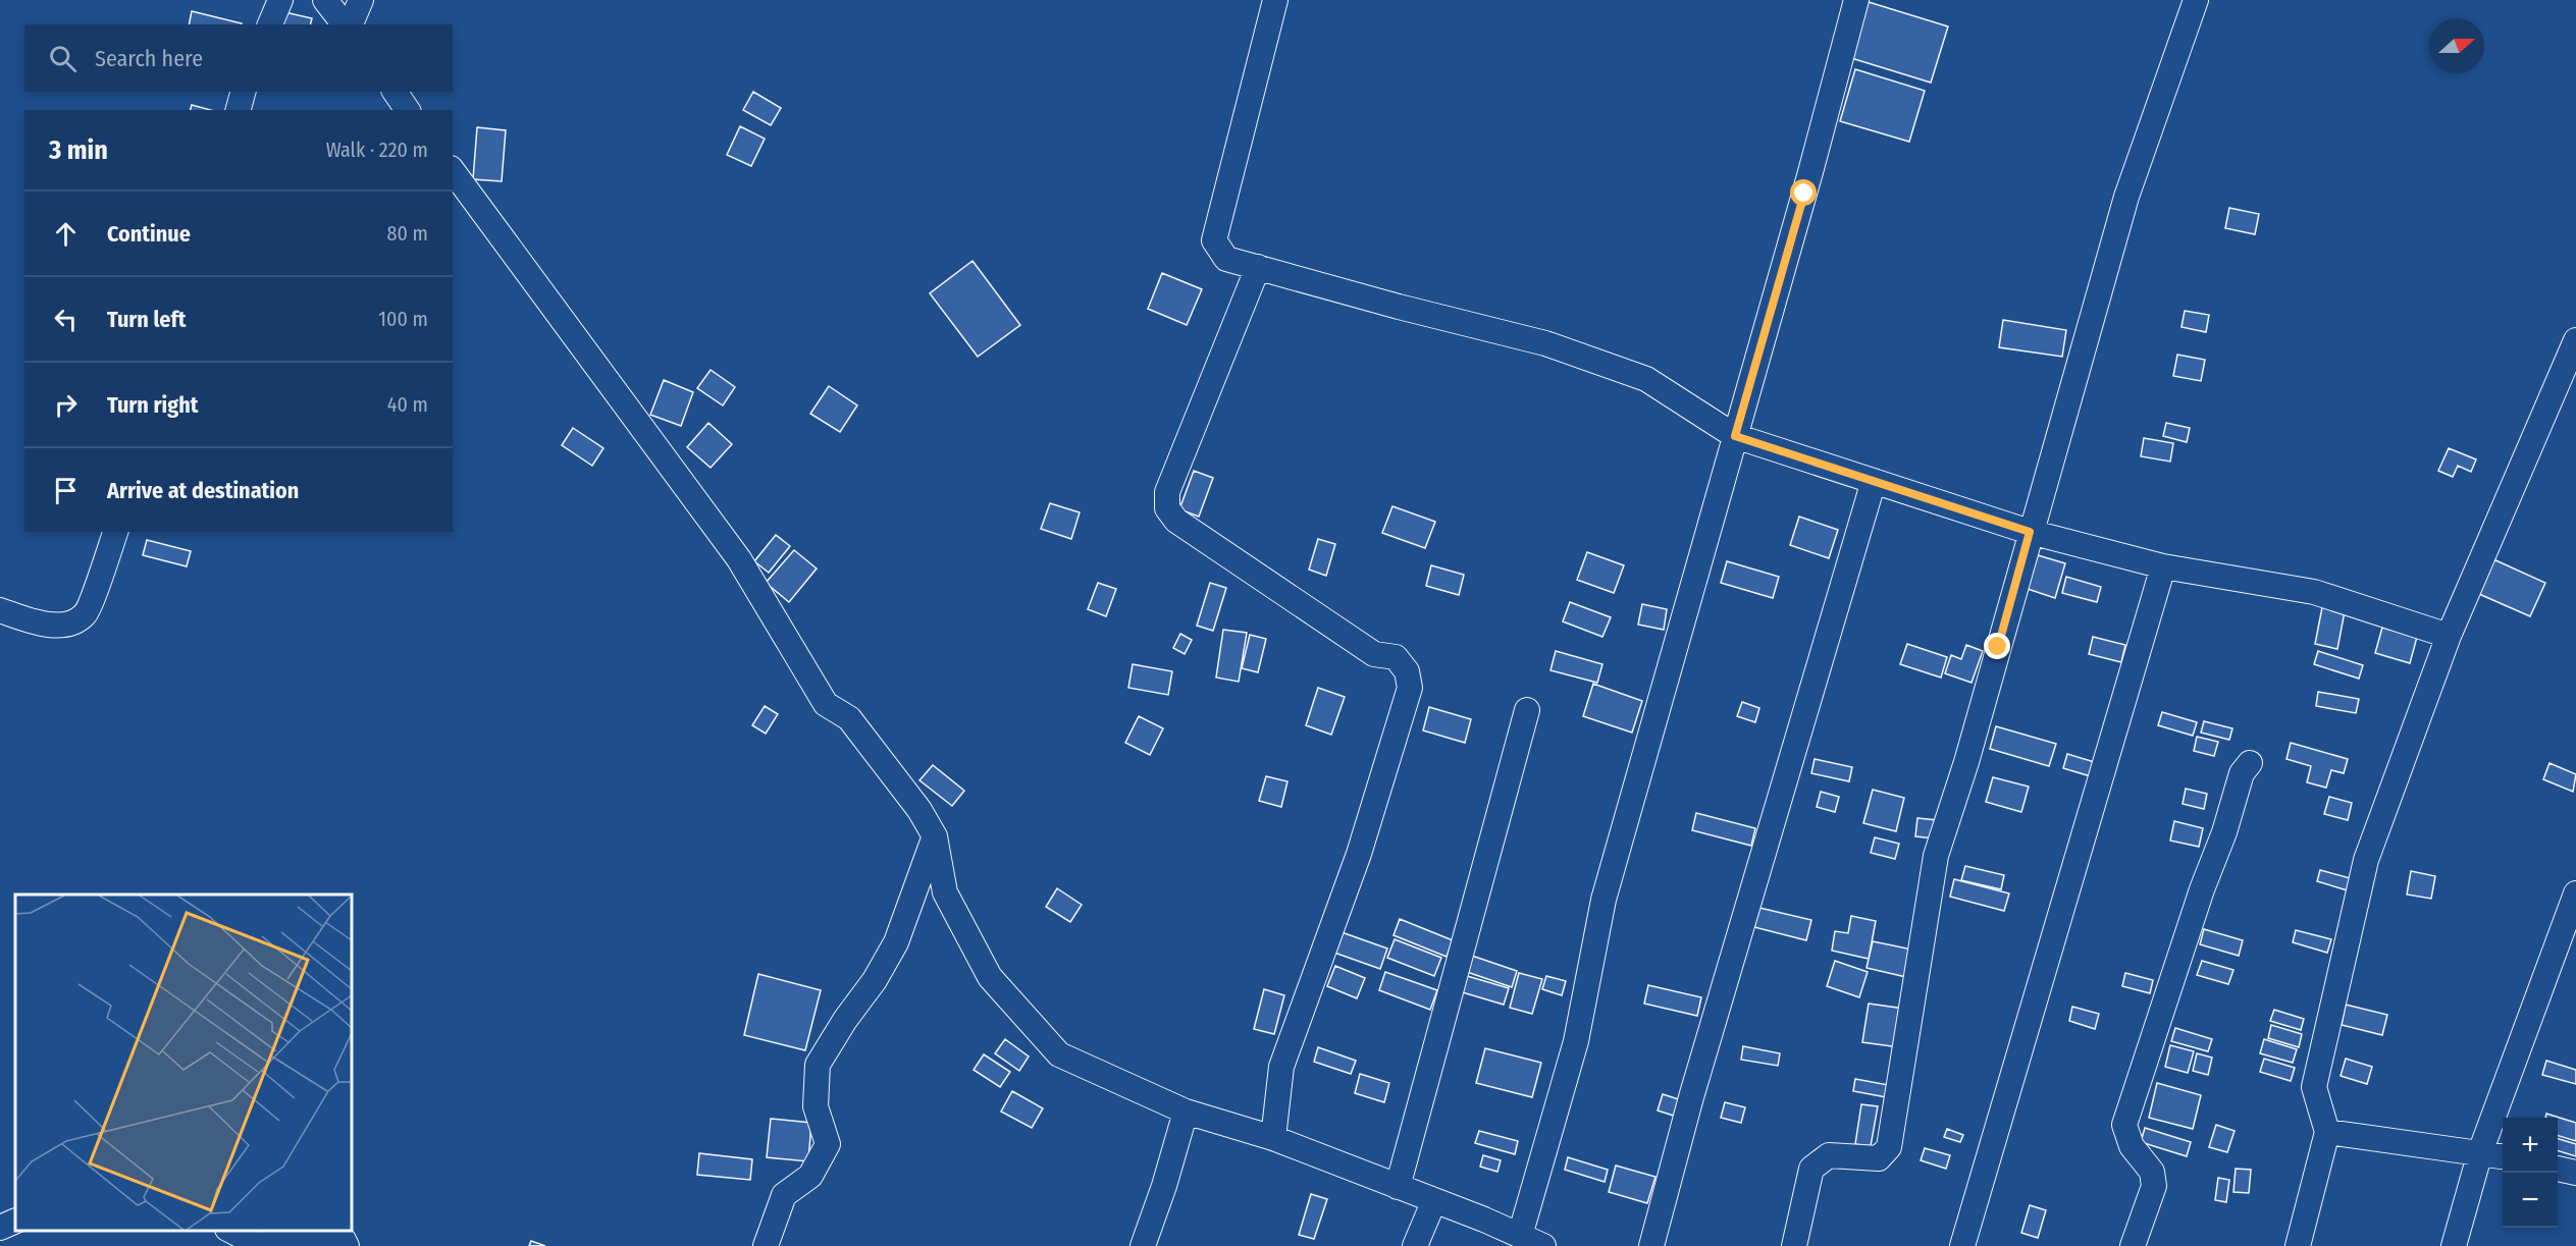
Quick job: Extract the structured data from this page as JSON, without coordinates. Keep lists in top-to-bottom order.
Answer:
{
  "north": "right",
  "page": {
    "search": "Search here",
    "heading": ["3 min", "Walk · 220 m"],
    "list": [
      ["Continue", "80 m"],
      ["Turn left", "100 m"],
      ["Turn right", "40 m"],
      "Arrive at destination"
    ],
    "map_buttons": ["+", "−"]
  }
}
